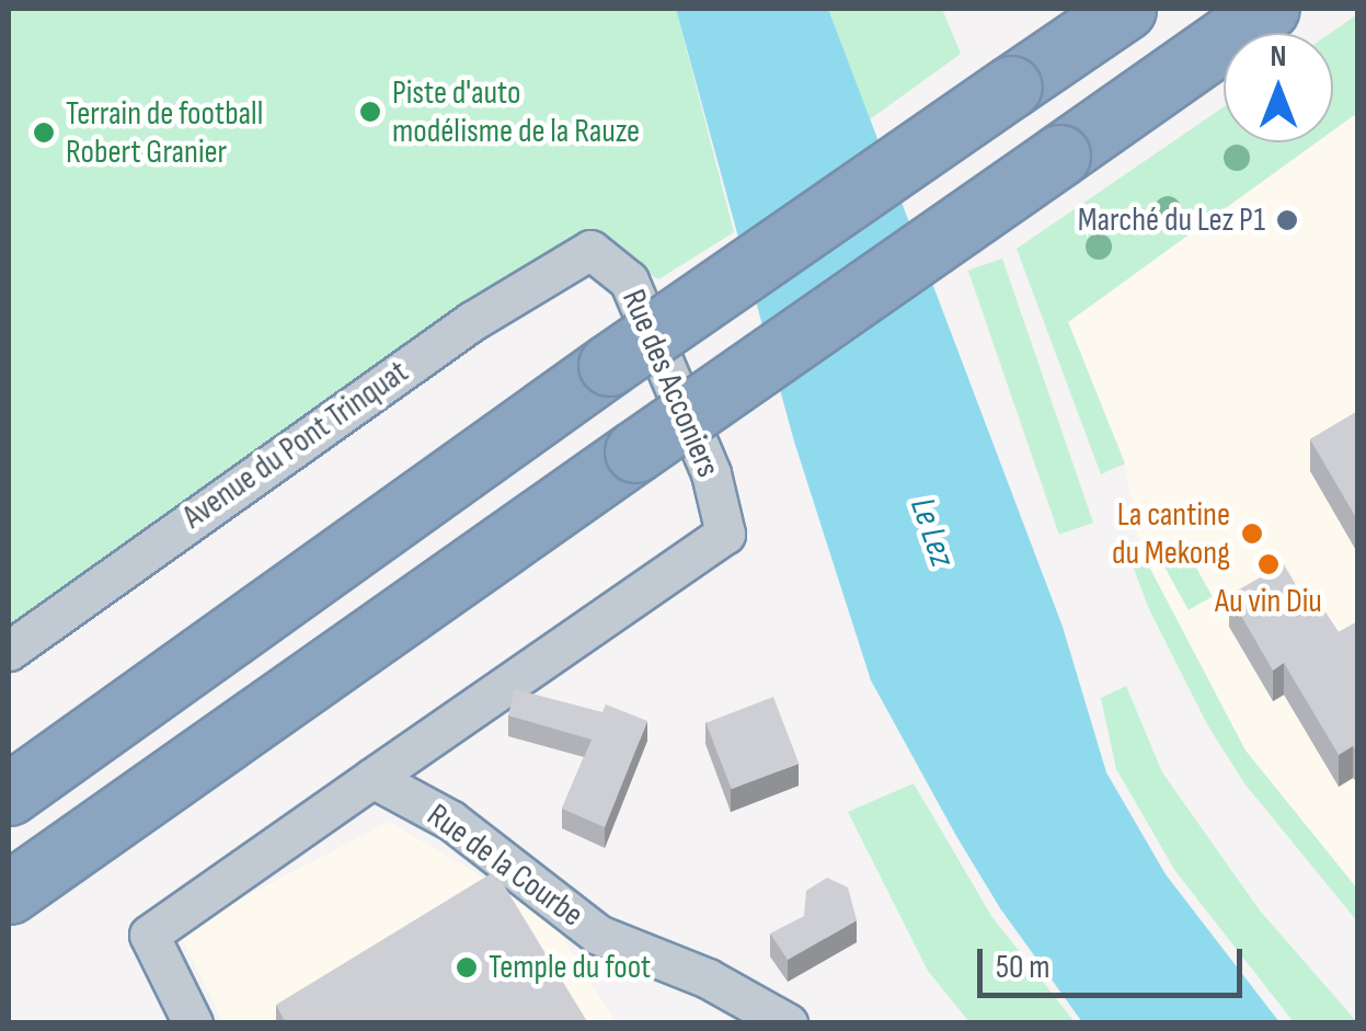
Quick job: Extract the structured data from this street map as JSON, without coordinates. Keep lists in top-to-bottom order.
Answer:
{
  "streets": {
    "street": ["Rue des Acconiers", "Avenue du Pont Trinquat", "Rue de la Courbe"]
  },
  "crossings": [
    ["Rue des Acconiers", "Avenue du Pont Trinquat"],
    ["Rue des Acconiers", "Rue de la Courbe"]
  ],
  "water": ["Le Lez"],
  "places": [
    "Piste d'auto modélisme de la Rauze",
    "Terrain de football Robert Granier",
    "Marché du Lez P1",
    "La cantine du Mekong",
    "Au vin Diu",
    "Temple du foot"
  ],
  "scale_bar": "50 m",
  "north": "top"
}
